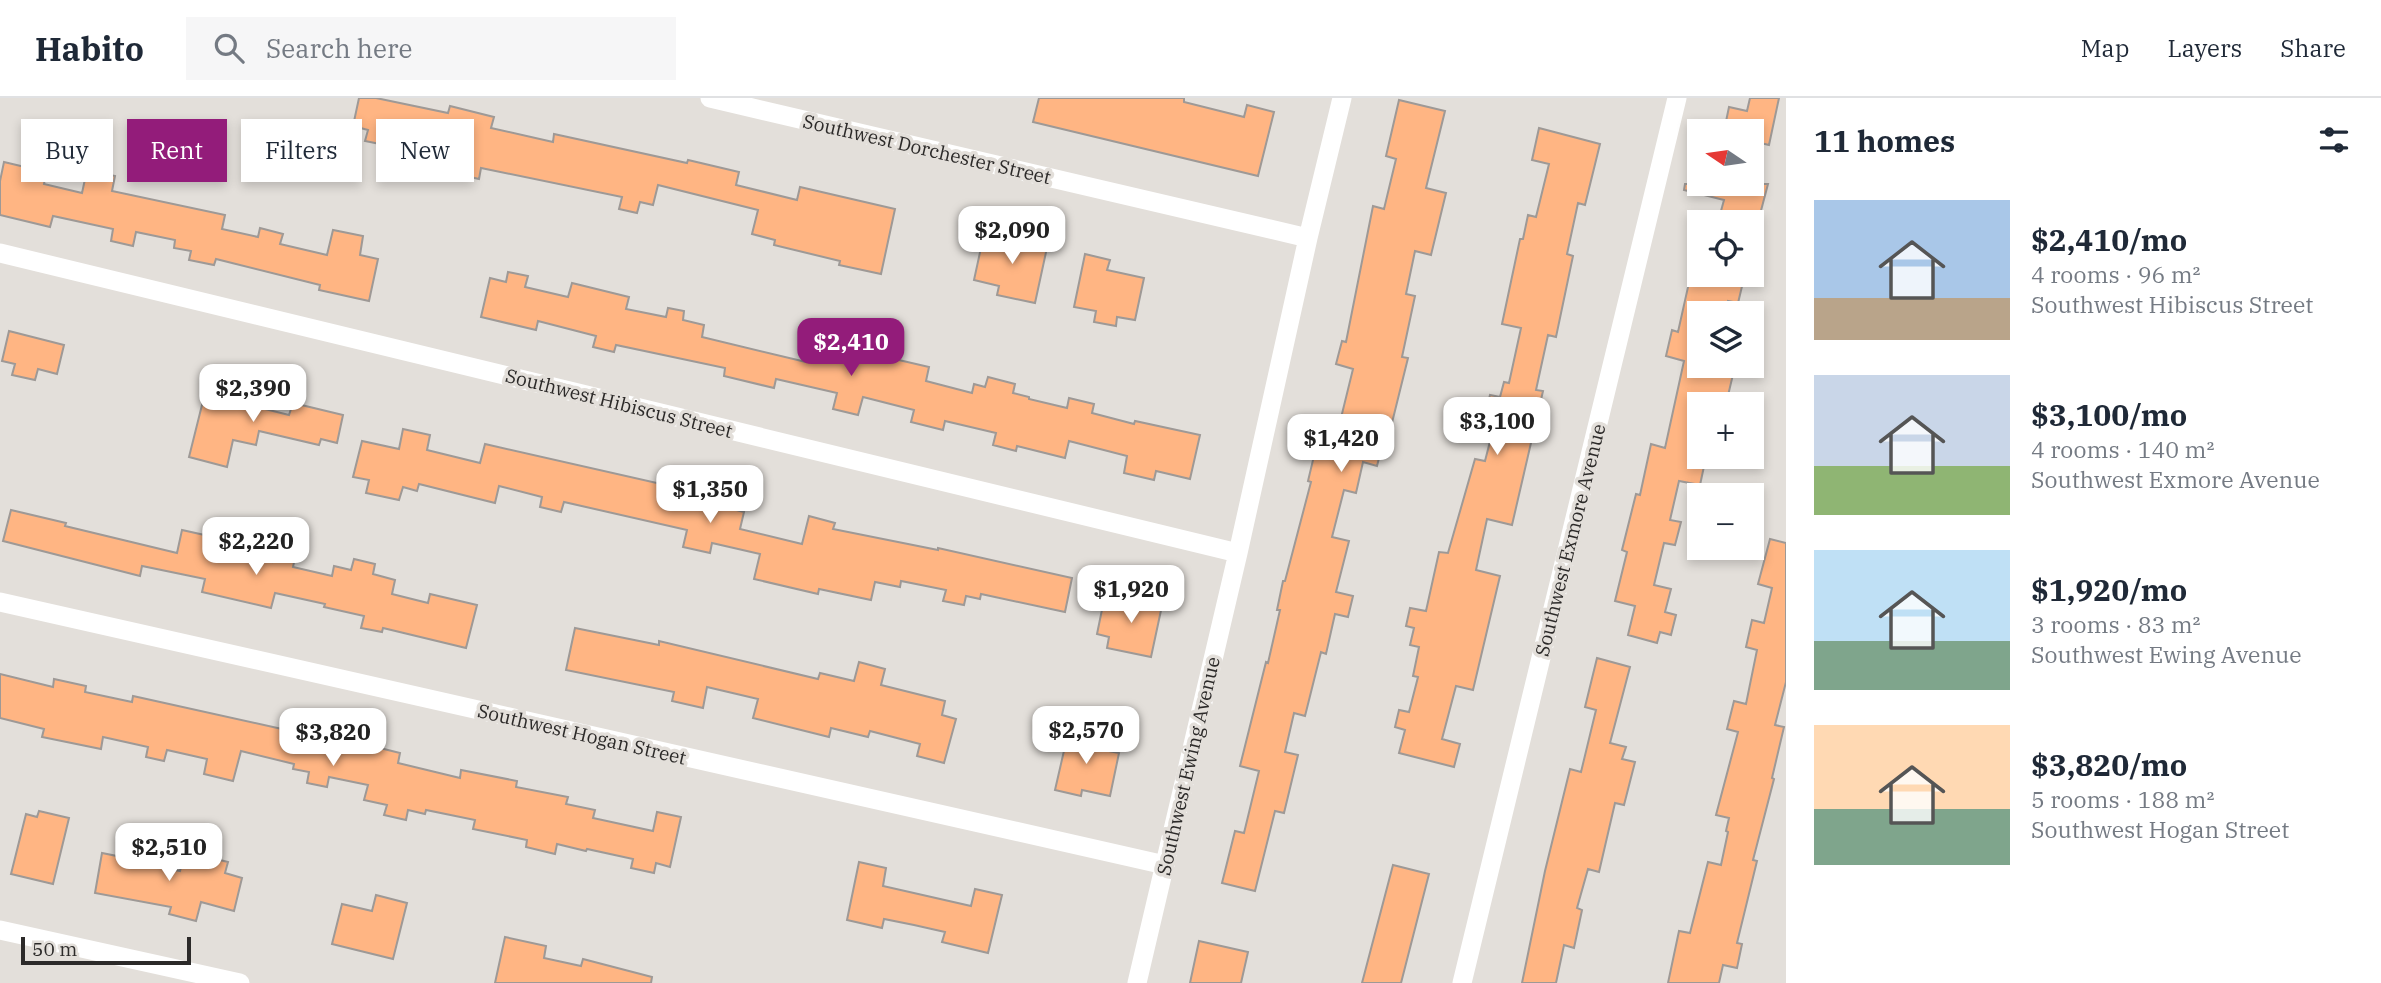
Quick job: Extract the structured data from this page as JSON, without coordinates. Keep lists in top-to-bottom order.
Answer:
{
  "streets": {
    "street": [
      "Southwest Dorchester Street",
      "Southwest Hibiscus Street",
      "Southwest Exmore Avenue",
      "Southwest Hogan Street",
      "Southwest Ewing Avenue"
    ]
  },
  "crossings": [
    ["Southwest Dorchester Street", "Southwest Ewing Avenue"],
    ["Southwest Hibiscus Street", "Southwest Ewing Avenue"],
    ["Southwest Hogan Street", "Southwest Ewing Avenue"]
  ],
  "scale_bar": "50 m",
  "north": "left",
  "page": {
    "header": "Habito",
    "search": "Search here",
    "nav": ["Map", "Layers", "Share"],
    "heading": "11 homes",
    "map_buttons": ["+", "−"],
    "chip": [
      "Buy",
      "Rent",
      "Filters",
      "New"
    ],
    "list": [
      {
        "name": "$2,410/mo",
        "note": "4 rooms · 96 m² · Southwest Hibiscus Street"
      },
      {
        "name": "$3,100/mo",
        "note": "4 rooms · 140 m² · Southwest Exmore Avenue"
      },
      {
        "name": "$1,920/mo",
        "note": "3 rooms · 83 m² · Southwest Ewing Avenue"
      },
      {
        "name": "$3,820/mo",
        "note": "5 rooms · 188 m² · Southwest Hogan Street"
      }
    ],
    "price": [
      "$2,090",
      "$2,410",
      "$2,390",
      "$3,100",
      "$1,420",
      "$1,350",
      "$2,220",
      "$1,920",
      "$2,570",
      "$3,820",
      "$2,510"
    ],
    "scale": "50 m"
  }
}
